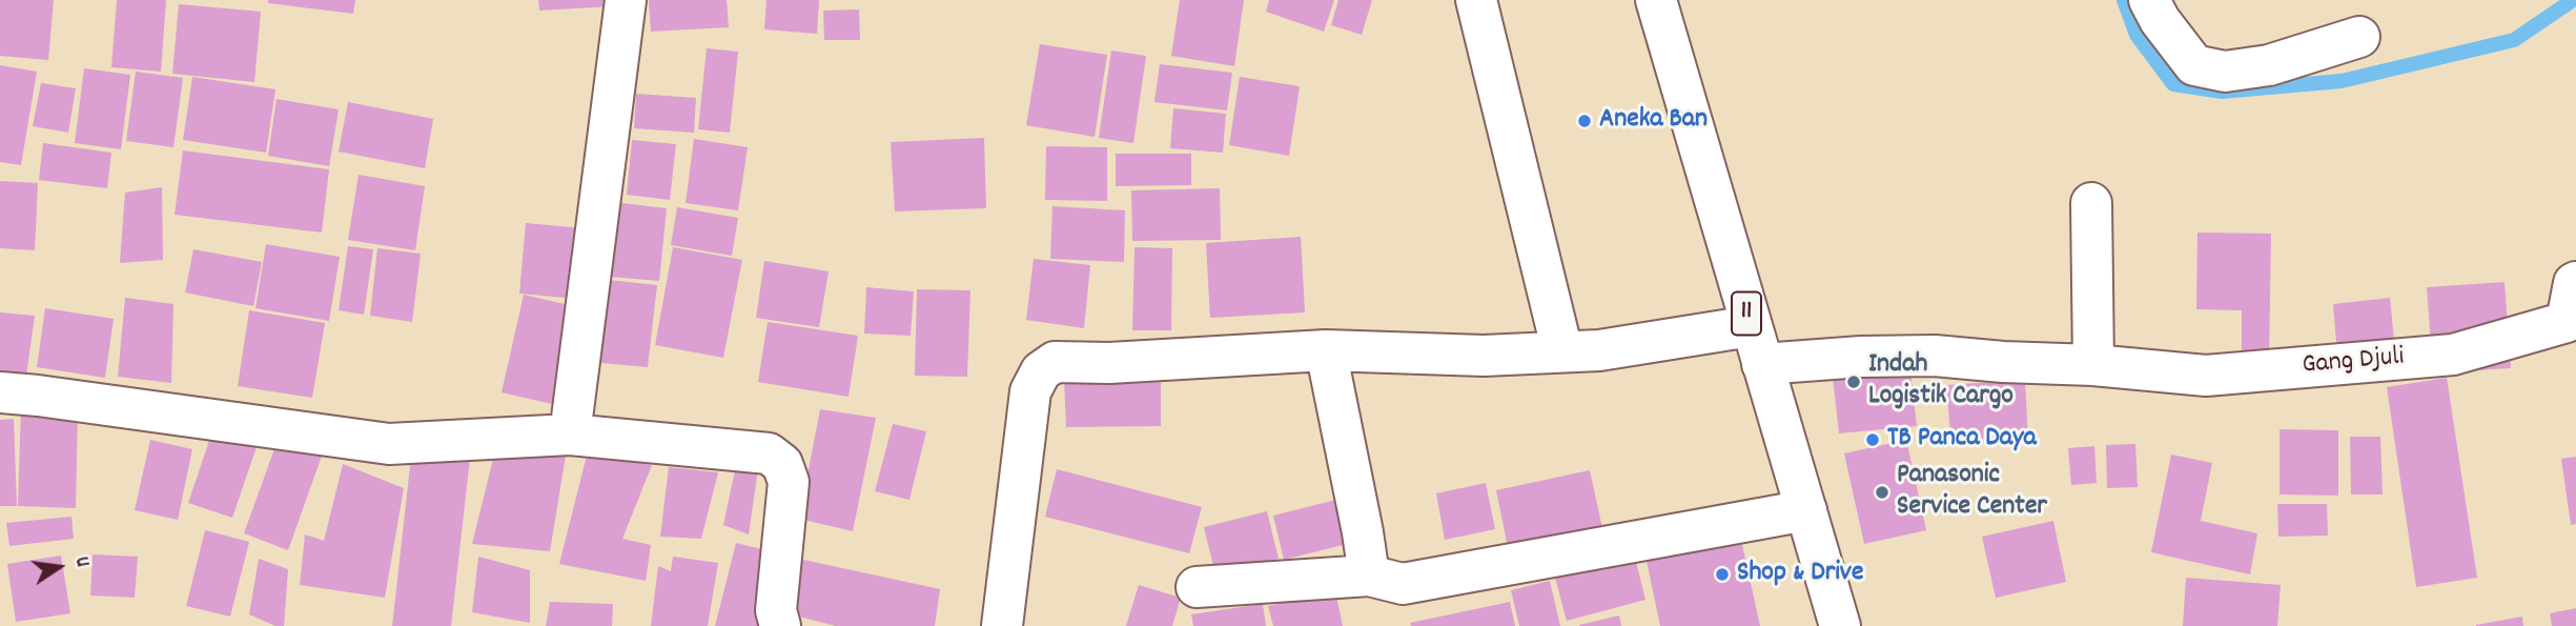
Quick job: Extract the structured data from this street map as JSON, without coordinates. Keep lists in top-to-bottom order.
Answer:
{
  "streets": {
    "main road": ["11", "Gang Djuli"]
  },
  "crossings": [
    ["11", "Gang Djuli"]
  ],
  "places": [
    "Aneka Ban",
    "Indah Logistik Cargo",
    "TB Panca Daya",
    "Panasonic Service Center",
    "Shop & Drive"
  ],
  "north": "right"
}
